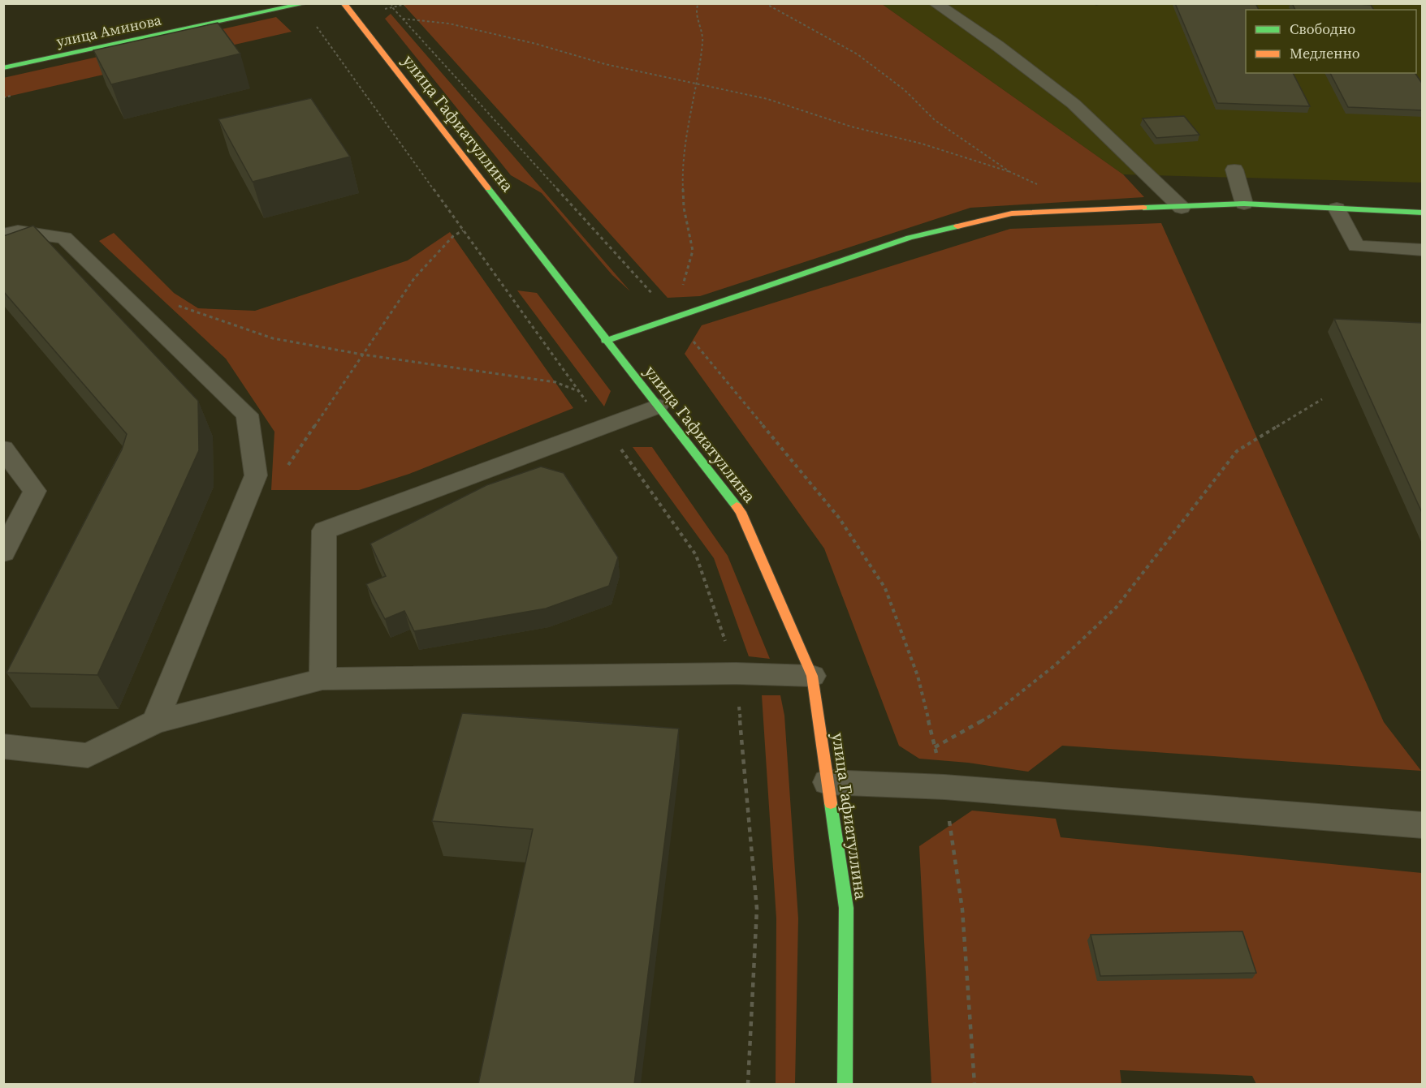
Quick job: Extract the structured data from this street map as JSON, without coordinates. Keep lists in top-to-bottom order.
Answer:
{
  "streets": {
    "street": ["улица Аминова", "улица Гафиатуллина"]
  },
  "legend": ["Свободно", "Медленно"]
}
